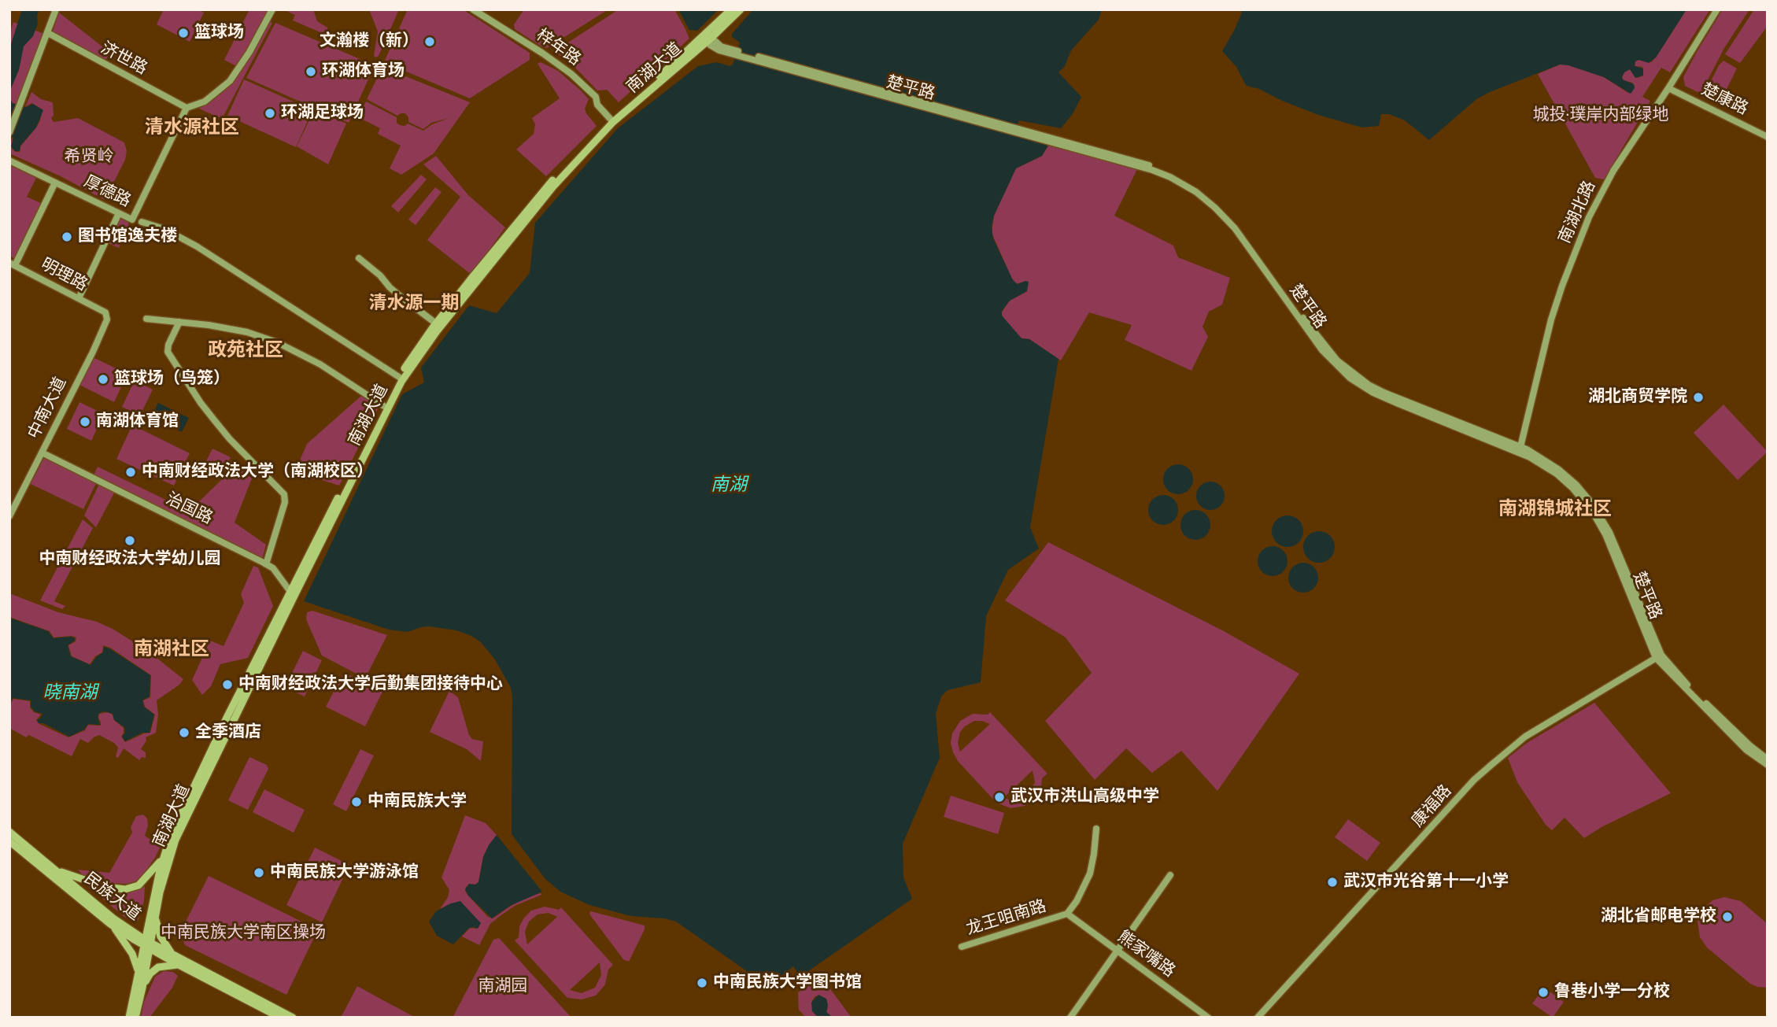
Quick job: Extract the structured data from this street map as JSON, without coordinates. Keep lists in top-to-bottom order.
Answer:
{
  "streets": {
    "main road": ["南湖大道", "民族大道"],
    "street": [
      "梓年路",
      "济世路",
      "楚平路",
      "楚康路",
      "厚德路",
      "南湖北路",
      "明理路",
      "中南大道",
      "治国路",
      "康福路",
      "龙王咀南路",
      "熊家嘴路"
    ]
  },
  "crossings": [
    ["梓年路", "南湖大道"],
    ["济世路", "厚德路"],
    ["南湖大道", "楚平路"],
    ["南湖大道", "治国路"],
    ["南湖大道", "民族大道"],
    ["楚平路", "南湖北路"],
    ["楚平路", "康福路"],
    ["楚康路", "南湖北路"],
    ["明理路", "中南大道"],
    ["中南大道", "治国路"],
    ["龙王咀南路", "熊家嘴路"]
  ],
  "districts": [
    "清水源社区",
    "清水源一期",
    "政苑社区",
    "南湖锦城社区",
    "南湖社区"
  ],
  "water": ["南湖", "晓南湖"],
  "parks": [
    "城投·璞岸内部绿地",
    "希贤岭",
    "中南民族大学南区操场",
    "南湖园"
  ],
  "places": [
    "篮球场",
    "文瀚楼（新）",
    "环湖体育场",
    "环湖足球场",
    "图书馆逸夫楼",
    "篮球场（鸟笼）",
    "湖北商贸学院",
    "南湖体育馆",
    "中南财经政法大学（南湖校区）",
    "中南财经政法大学幼儿园",
    "中南财经政法大学后勤集团接待中心",
    "全季酒店",
    "武汉市洪山高级中学",
    "中南民族大学",
    "中南民族大学游泳馆",
    "武汉市光谷第十一小学",
    "湖北省邮电学校",
    "中南民族大学图书馆",
    "鲁巷小学一分校"
  ]
}
